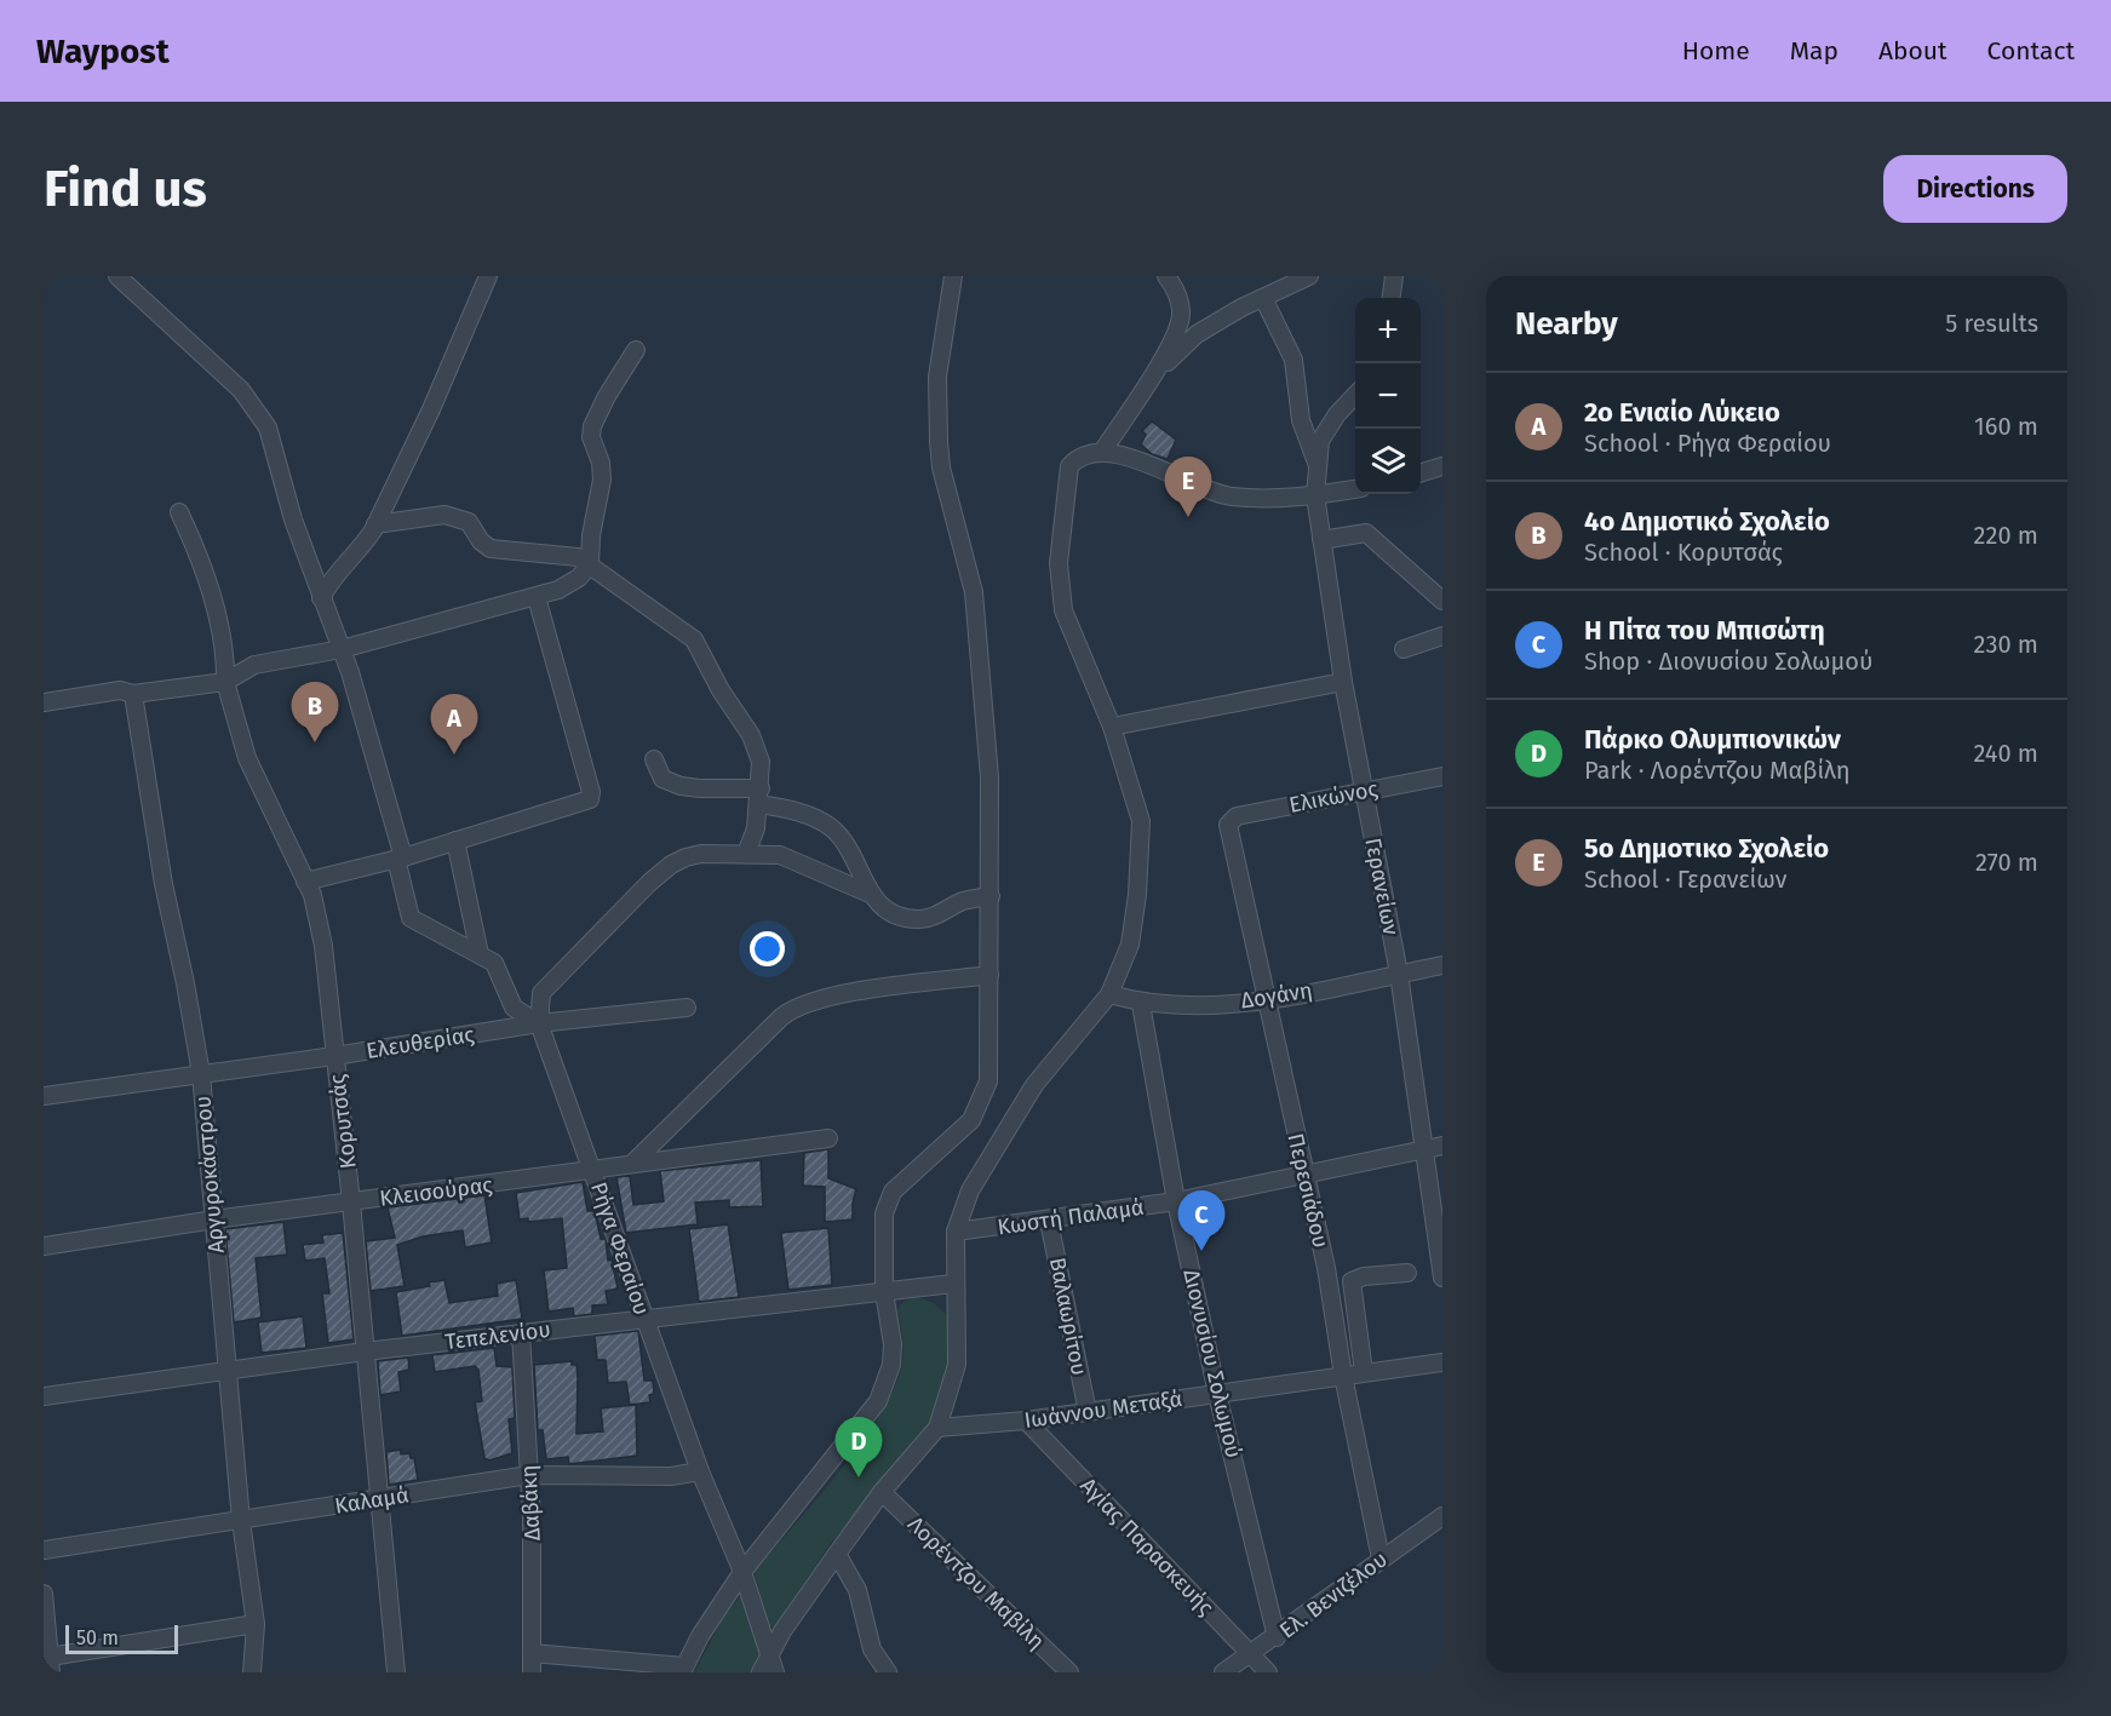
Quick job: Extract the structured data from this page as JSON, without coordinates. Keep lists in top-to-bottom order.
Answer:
{
  "streets": {
    "street": [
      "Ελικώνος",
      "Γερανείων",
      "Δογάνη",
      "Ελευθερίας",
      "Κορυτσάς",
      "Αργυροκάστρου",
      "Περεσιάδου",
      "Κλεισούρας",
      "Κωστή Παλαμά",
      "Ρήγα Φεραίου",
      "Βαλαωρίτου",
      "Τεπελενίου",
      "Διονυσίου Σολωμού",
      "Ιωάννου Μεταξά",
      "Καλαμά",
      "Δαβάκη",
      "Αγίας Παρασκευής",
      "Λορέντζου Μαβίλη",
      "Ελ. Βενιζέλου"
    ]
  },
  "crossings": [
    ["Ελικώνος", "Γερανείων"],
    ["Ελικώνος", "Περεσιάδου"],
    ["Γερανείων", "Δογάνη"],
    ["Γερανείων", "Κωστή Παλαμά"],
    ["Δογάνη", "Περεσιάδου"],
    ["Δογάνη", "Διονυσίου Σολωμού"],
    ["Ελευθερίας", "Κορυτσάς"],
    ["Ελευθερίας", "Αργυροκάστρου"],
    ["Ελευθερίας", "Ρήγα Φεραίου"],
    ["Κορυτσάς", "Κλεισούρας"],
    ["Κορυτσάς", "Τεπελενίου"],
    ["Κορυτσάς", "Καλαμά"],
    ["Αργυροκάστρου", "Κλεισούρας"],
    ["Αργυροκάστρου", "Τεπελενίου"],
    ["Αργυροκάστρου", "Καλαμά"],
    ["Περεσιάδου", "Κωστή Παλαμά"],
    ["Περεσιάδου", "Ιωάννου Μεταξά"],
    ["Περεσιάδου", "Ελ. Βενιζέλου"],
    ["Κλεισούρας", "Ρήγα Φεραίου"],
    ["Κωστή Παλαμά", "Βαλαωρίτου"],
    ["Κωστή Παλαμά", "Διονυσίου Σολωμού"],
    ["Ρήγα Φεραίου", "Τεπελενίου"],
    ["Ρήγα Φεραίου", "Καλαμά"],
    ["Βαλαωρίτου", "Ιωάννου Μεταξά"],
    ["Τεπελενίου", "Δαβάκη"],
    ["Διονυσίου Σολωμού", "Ιωάννου Μεταξά"],
    ["Διονυσίου Σολωμού", "Ελ. Βενιζέλου"],
    ["Ιωάννου Μεταξά", "Αγίας Παρασκευής"],
    ["Καλαμά", "Δαβάκη"],
    ["Αγίας Παρασκευής", "Ελ. Βενιζέλου"]
  ],
  "scale_bar": "50 m",
  "page": {
    "header": "Waypost",
    "nav": [
      "Home",
      "Map",
      "About",
      "Contact"
    ],
    "buttons": "Directions",
    "title": "Find us",
    "heading": ["Nearby", "5 results"],
    "map_buttons": ["+", "−"],
    "list": [
      {
        "mark": "A",
        "name": "2ο Ενιαίο Λύκειο",
        "note": "School · Ρήγα Φεραίου",
        "value": "160 m"
      },
      {
        "mark": "B",
        "name": "4ο Δημοτικό Σχολείο",
        "note": "School · Κορυτσάς",
        "value": "220 m"
      },
      {
        "mark": "C",
        "name": "Η Πίτα του Μπισώτη",
        "note": "Shop · Διονυσίου Σολωμού",
        "value": "230 m"
      },
      {
        "mark": "D",
        "name": "Πάρκο Ολυμπιονικών",
        "note": "Park · Λορέντζου Μαβίλη",
        "value": "240 m"
      },
      {
        "mark": "E",
        "name": "5o Δημοτικο Σχολείο",
        "note": "School · Γερανείων",
        "value": "270 m"
      }
    ],
    "pins": [
      "E",
      "B",
      "A",
      "C",
      "D"
    ],
    "scale": "50 m"
  }
}
